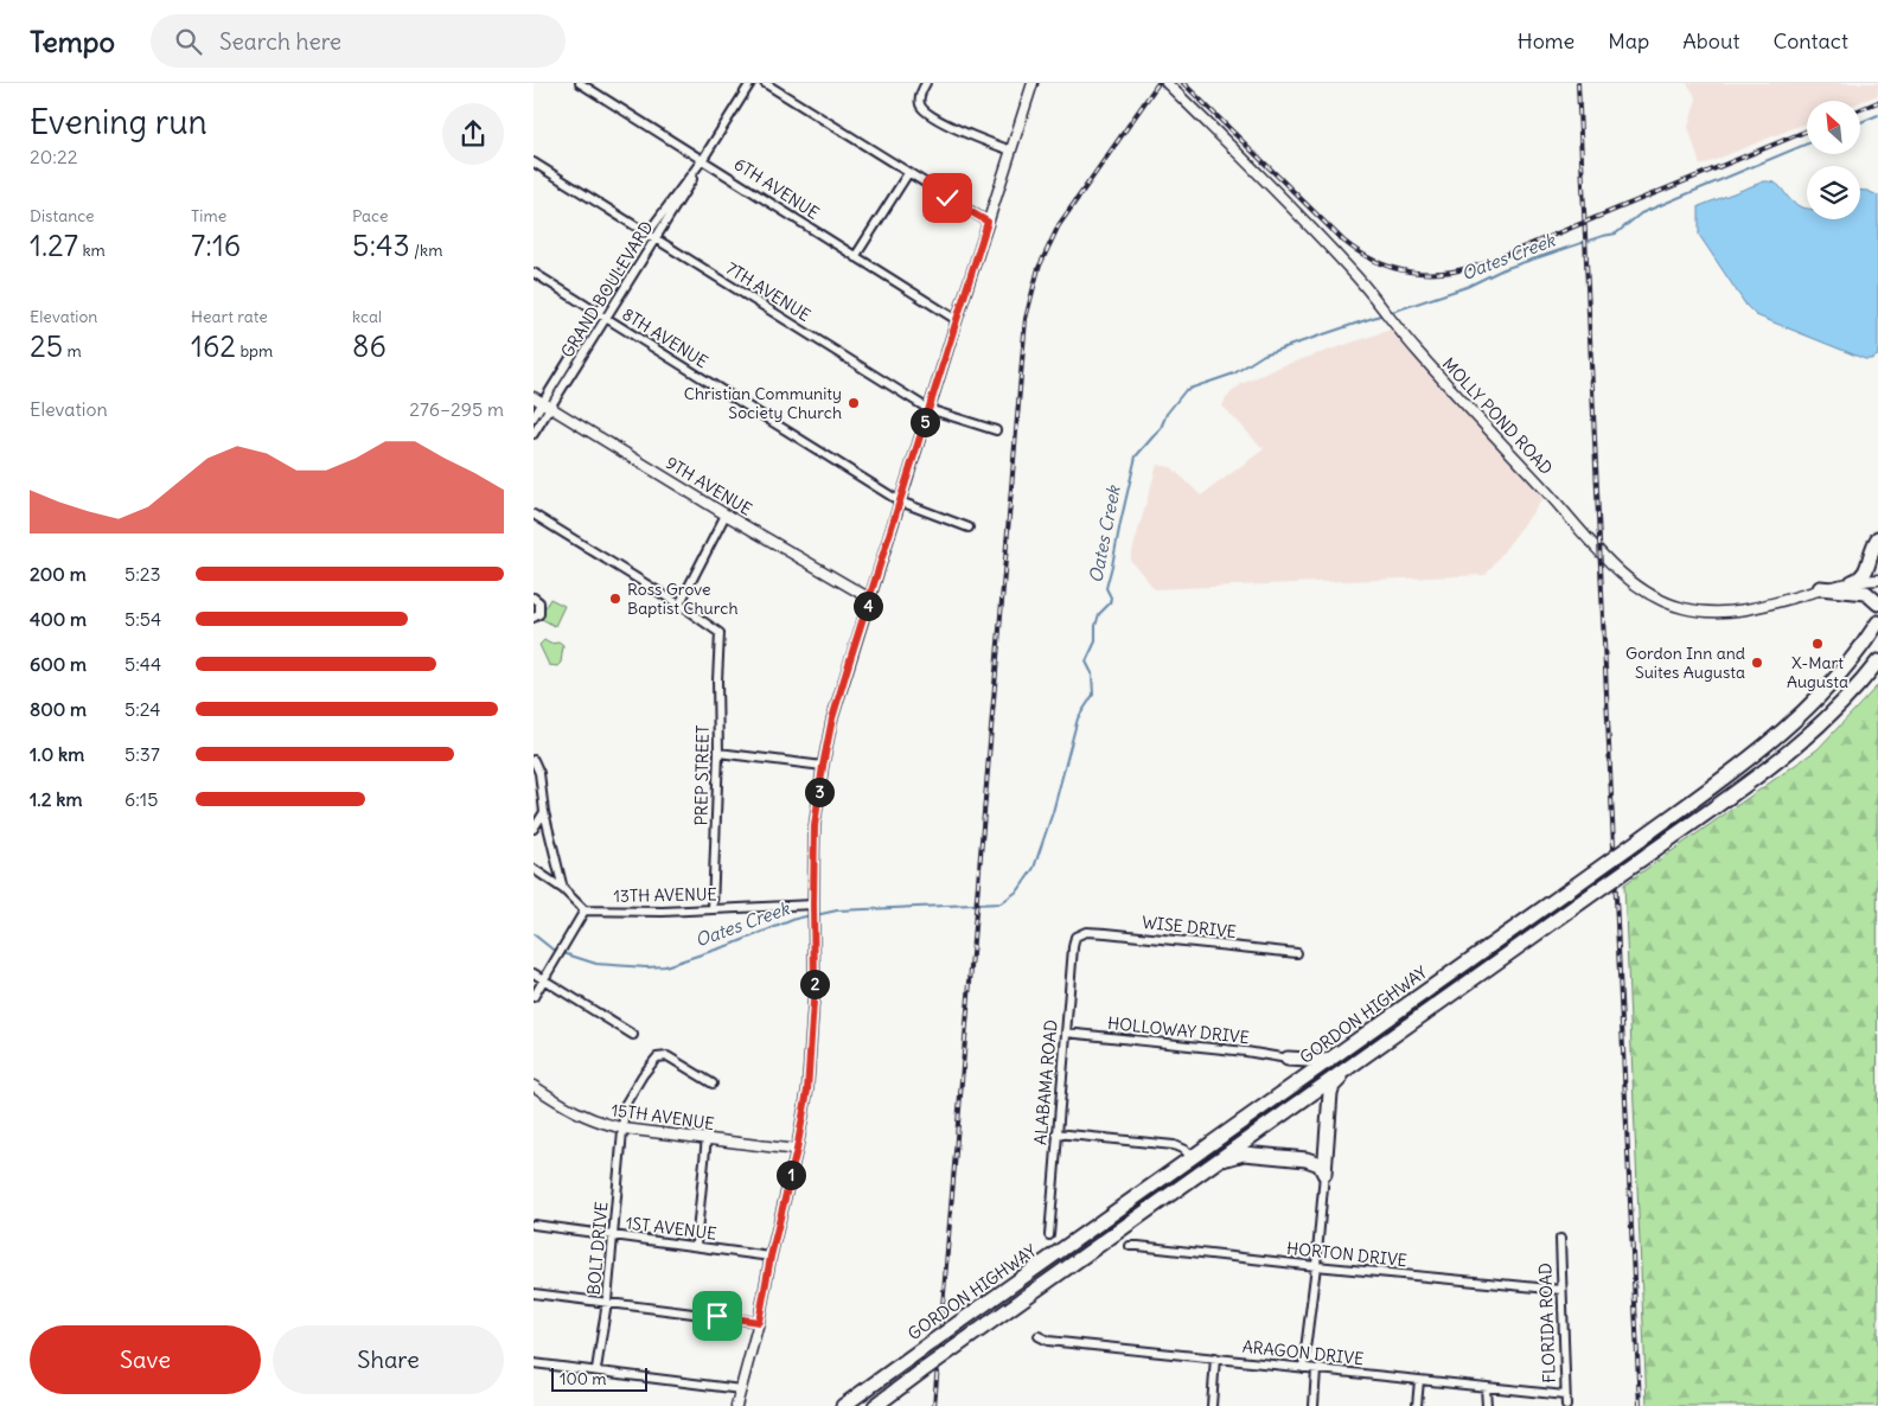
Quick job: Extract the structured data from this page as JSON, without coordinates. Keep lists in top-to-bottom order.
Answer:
{
  "streets": {
    "highway": ["GORDON HIGHWAY"],
    "street": [
      "6TH AVENUE",
      "GRAND BOULEVARD",
      "7TH AVENUE",
      "8TH AVENUE",
      "MOLLY POND ROAD",
      "9TH AVENUE",
      "PREP STREET",
      "13TH AVENUE",
      "WISE DRIVE",
      "HOLLOWAY DRIVE",
      "ALABAMA ROAD",
      "15TH AVENUE",
      "1ST AVENUE",
      "BOLT DRIVE",
      "HORTON DRIVE",
      "FLORIDA ROAD",
      "ARAGON DRIVE"
    ]
  },
  "crossings": [
    ["6TH AVENUE", "GRAND BOULEVARD"],
    ["GRAND BOULEVARD", "7TH AVENUE"],
    ["GRAND BOULEVARD", "8TH AVENUE"],
    ["GRAND BOULEVARD", "9TH AVENUE"],
    ["PREP STREET", "13TH AVENUE"],
    ["WISE DRIVE", "ALABAMA ROAD"],
    ["HOLLOWAY DRIVE", "ALABAMA ROAD"],
    ["15TH AVENUE", "BOLT DRIVE"],
    ["1ST AVENUE", "BOLT DRIVE"],
    ["HORTON DRIVE", "FLORIDA ROAD"],
    ["FLORIDA ROAD", "ARAGON DRIVE"]
  ],
  "water": ["Oates Creek"],
  "places": [
    "Christian Community Society Church",
    "Ross Grove Baptist Church",
    "X-Mart Augusta",
    "Gordon Inn and Suites Augusta"
  ],
  "scale_bar": "100 m",
  "north": "top left",
  "page": {
    "header": "Tempo",
    "search": "Search here",
    "nav": [
      "Home",
      "Map",
      "About",
      "Contact"
    ],
    "heading": ["Evening run", "20:22"],
    "stats": [
      ["Distance", "1.27 km"],
      ["Time", "7:16"],
      ["Pace", "5:43 /km"],
      ["Elevation", "25 m"],
      ["Heart rate", "162 bpm"],
      ["kcal", "86"]
    ],
    "chart": ["Elevation", "276–295 m"],
    "pins": [
      "5",
      "4",
      "3",
      "2",
      "1"
    ],
    "list": [
      {
        "name": "200 m",
        "note": "5:23"
      },
      {
        "name": "400 m",
        "note": "5:54"
      },
      {
        "name": "600 m",
        "note": "5:44"
      },
      {
        "name": "800 m",
        "note": "5:24"
      },
      {
        "name": "1.0 km",
        "note": "5:37"
      },
      {
        "name": "1.2 km",
        "note": "6:15"
      }
    ],
    "buttons": ["Save", "Share"],
    "scale": "100 m"
  }
}
